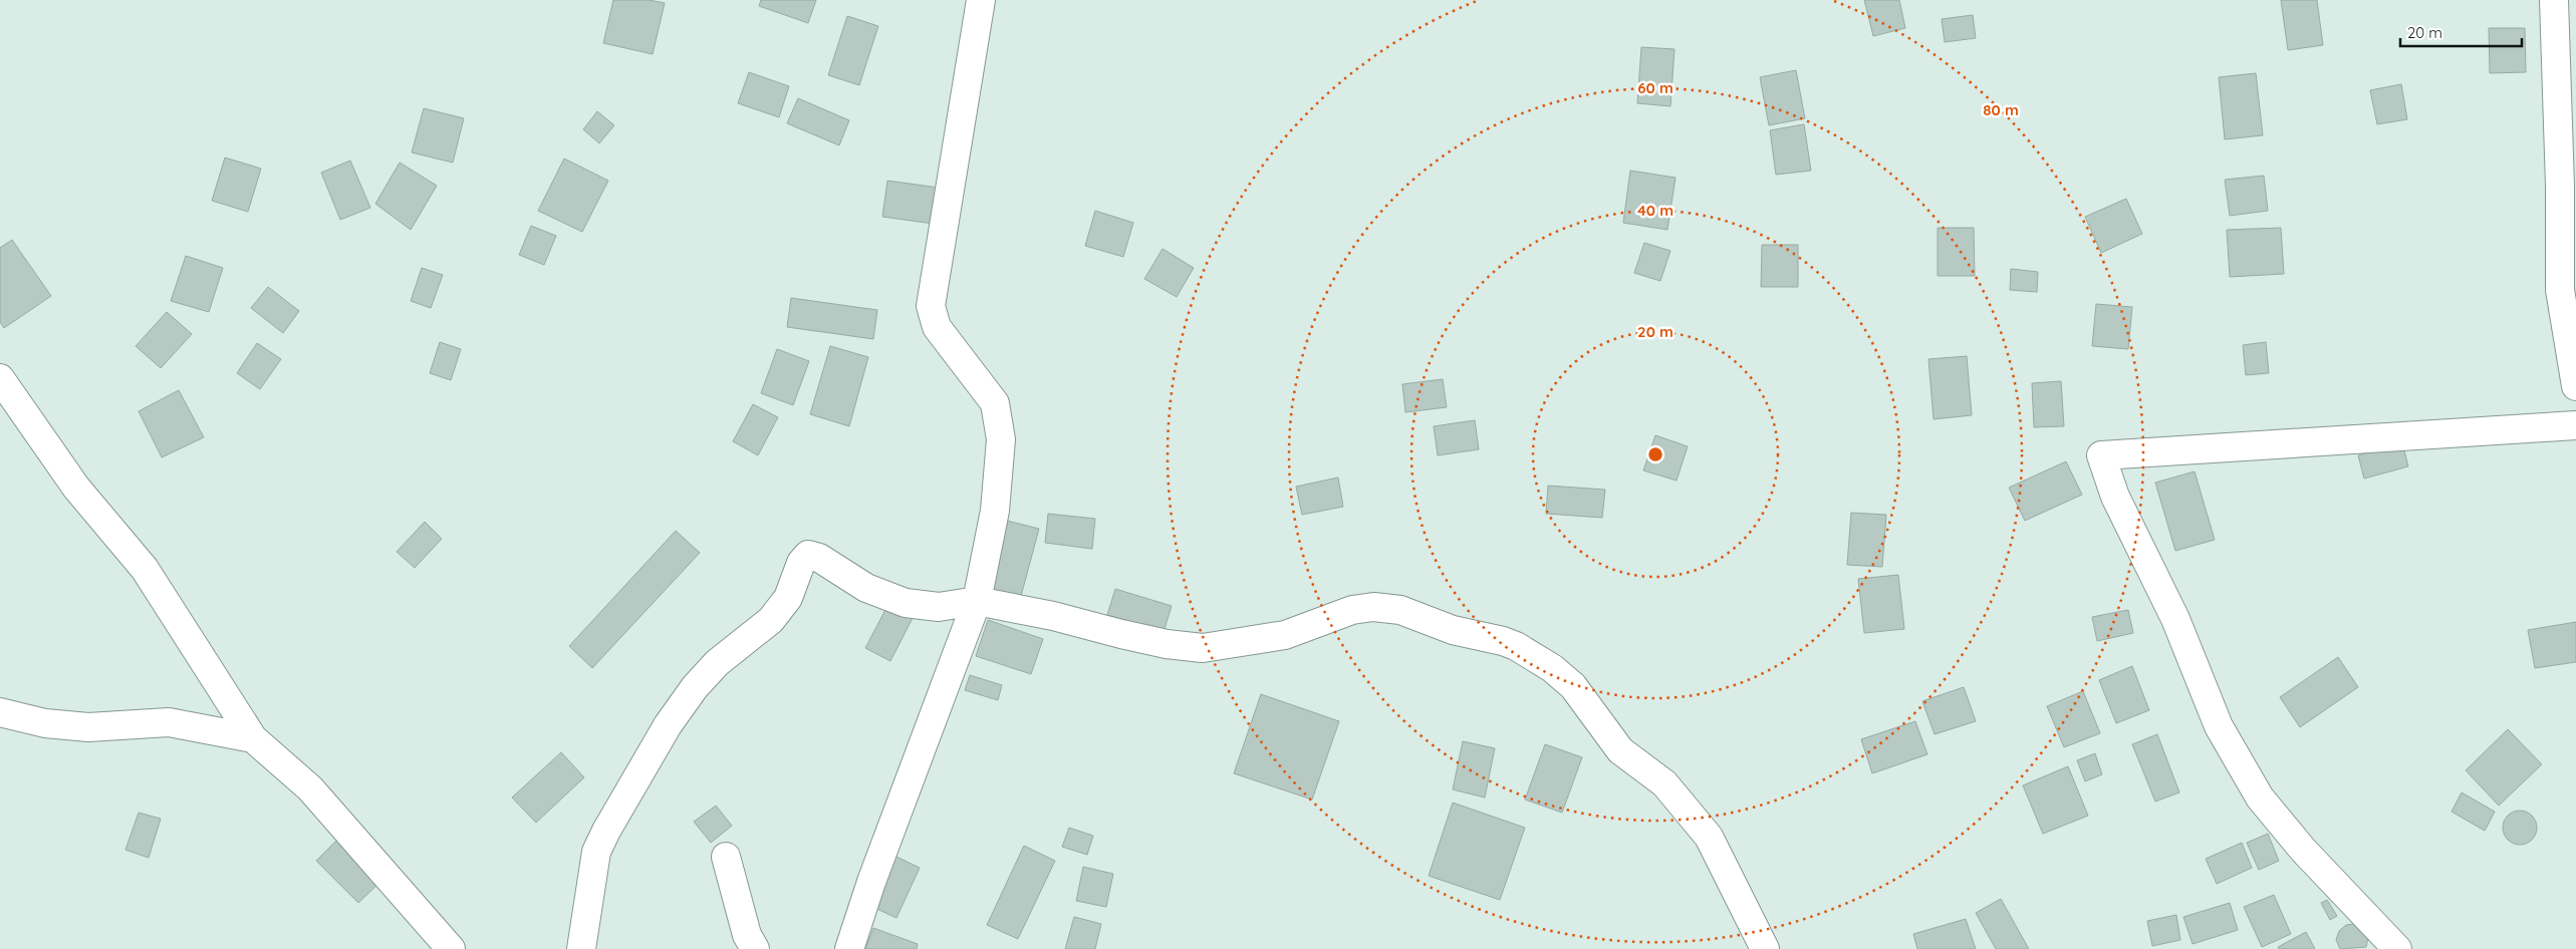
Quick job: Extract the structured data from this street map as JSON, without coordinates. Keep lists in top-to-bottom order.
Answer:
{
  "scale_bar": "20 m",
  "rings": [
    "60 m",
    "80 m",
    "40 m",
    "20 m"
  ]
}
